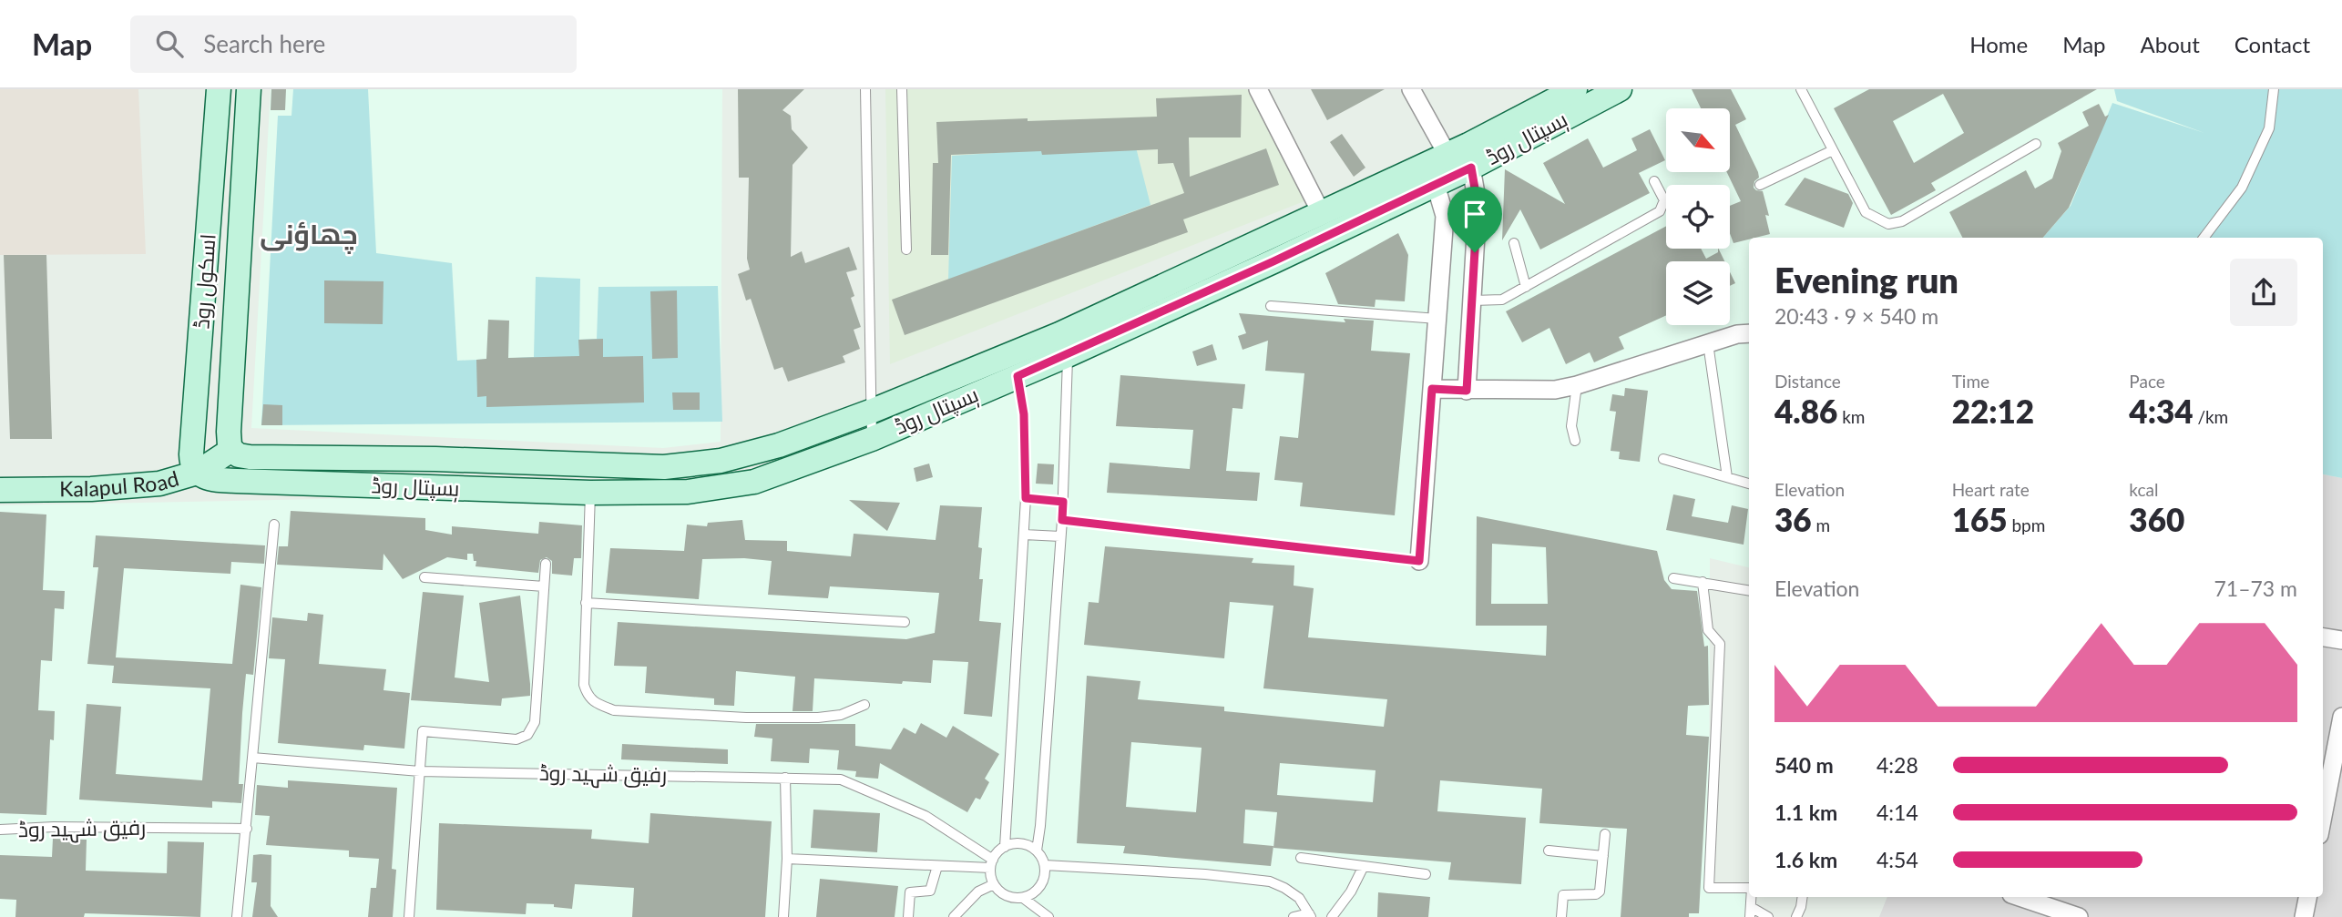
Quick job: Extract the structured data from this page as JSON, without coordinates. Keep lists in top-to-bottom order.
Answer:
{
  "streets": {
    "main road": ["ہسپتال روڈ", "اسکول روڈ", "Kalapul Road"],
    "lane": ["رفیق شہید روڈ"]
  },
  "crossings": [
    ["ہسپتال روڈ", "اسکول روڈ"],
    ["ہسپتال روڈ", "Kalapul Road"],
    ["اسکول روڈ", "Kalapul Road"]
  ],
  "districts": ["چھاؤنی"],
  "north": "bottom right",
  "page": {
    "header": "Map",
    "search": "Search here",
    "nav": [
      "Home",
      "Map",
      "About",
      "Contact"
    ],
    "heading": ["Evening run", "20:43 · 9 × 540 m"],
    "stats": [
      ["Distance", "4.86 km"],
      ["Time", "22:12"],
      ["Pace", "4:34 /km"],
      ["Elevation", "36 m"],
      ["Heart rate", "165 bpm"],
      ["kcal", "360"]
    ],
    "chart": ["Elevation", "71–73 m"],
    "list": [
      {
        "name": "540 m",
        "note": "4:28"
      },
      {
        "name": "1.1 km",
        "note": "4:14"
      },
      {
        "name": "1.6 km",
        "note": "4:54"
      }
    ]
  }
}
